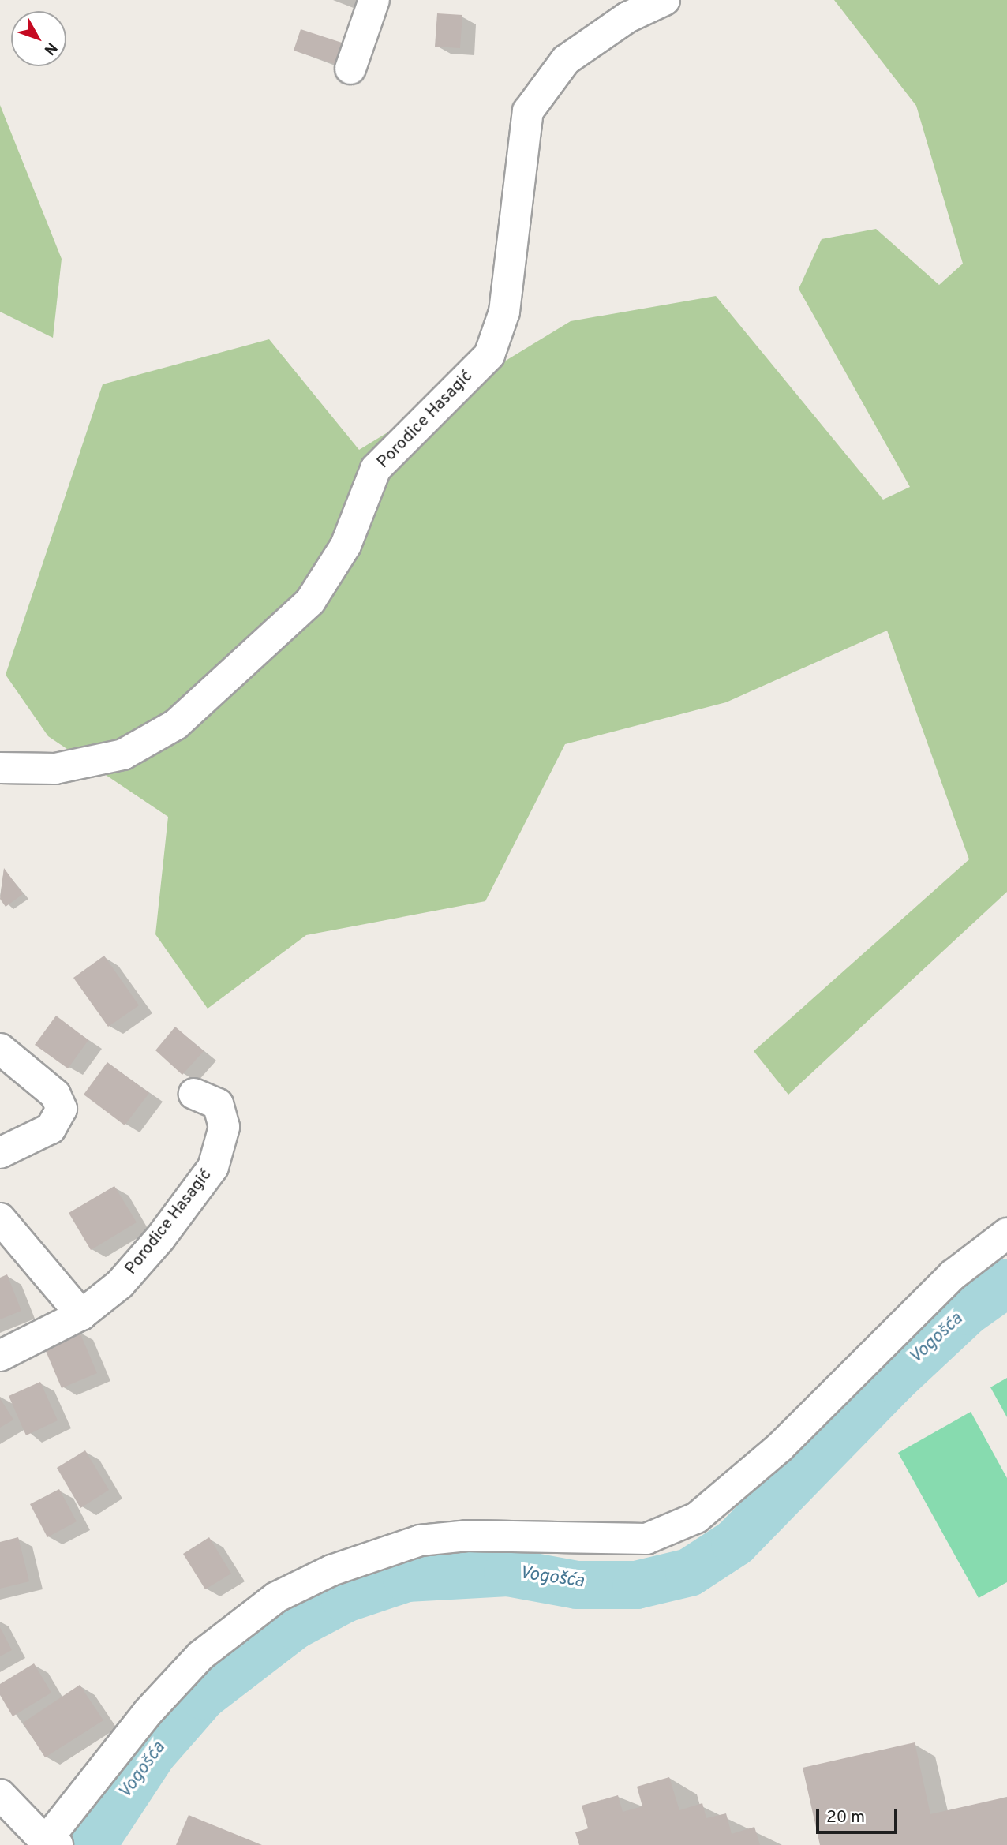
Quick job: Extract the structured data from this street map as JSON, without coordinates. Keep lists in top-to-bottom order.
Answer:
{
  "streets": {
    "street": ["Porodice Hasagić"]
  },
  "water": ["Vogošća"],
  "scale_bar": "20 m",
  "north": "bottom right"
}
